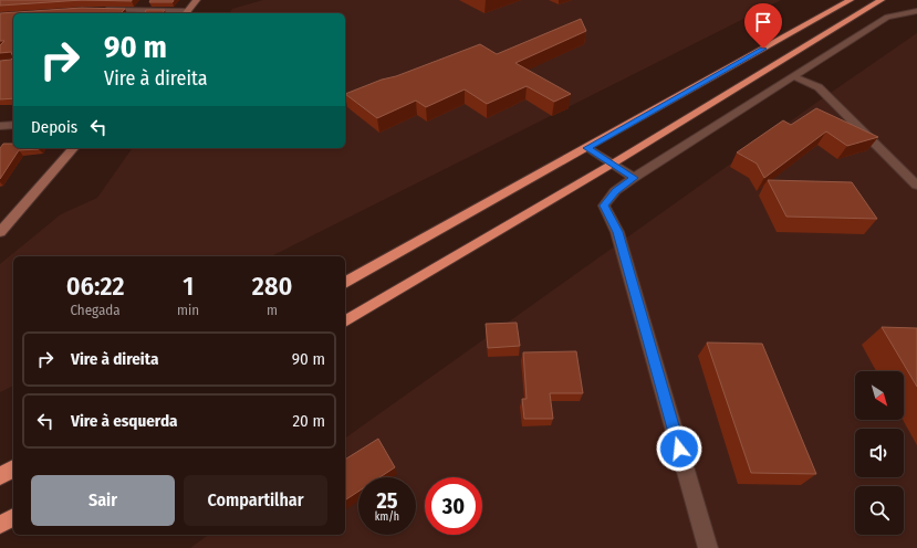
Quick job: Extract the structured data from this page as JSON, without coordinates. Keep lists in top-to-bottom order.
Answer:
{
  "north": "bottom right",
  "page": {
    "turn": ["90 m", "Vire à direita"],
    "then": "Depois",
    "eta": [
      "06:22",
      "Chegada",
      "1",
      "min",
      "280",
      "m"
    ],
    "list": [
      {
        "name": "Vire à direita",
        "value": "90 m"
      },
      {
        "name": "Vire à esquerda",
        "value": "20 m"
      }
    ],
    "buttons": ["Sair", "Compartilhar"],
    "speed": "25 km/h",
    "limit": "30"
  }
}
